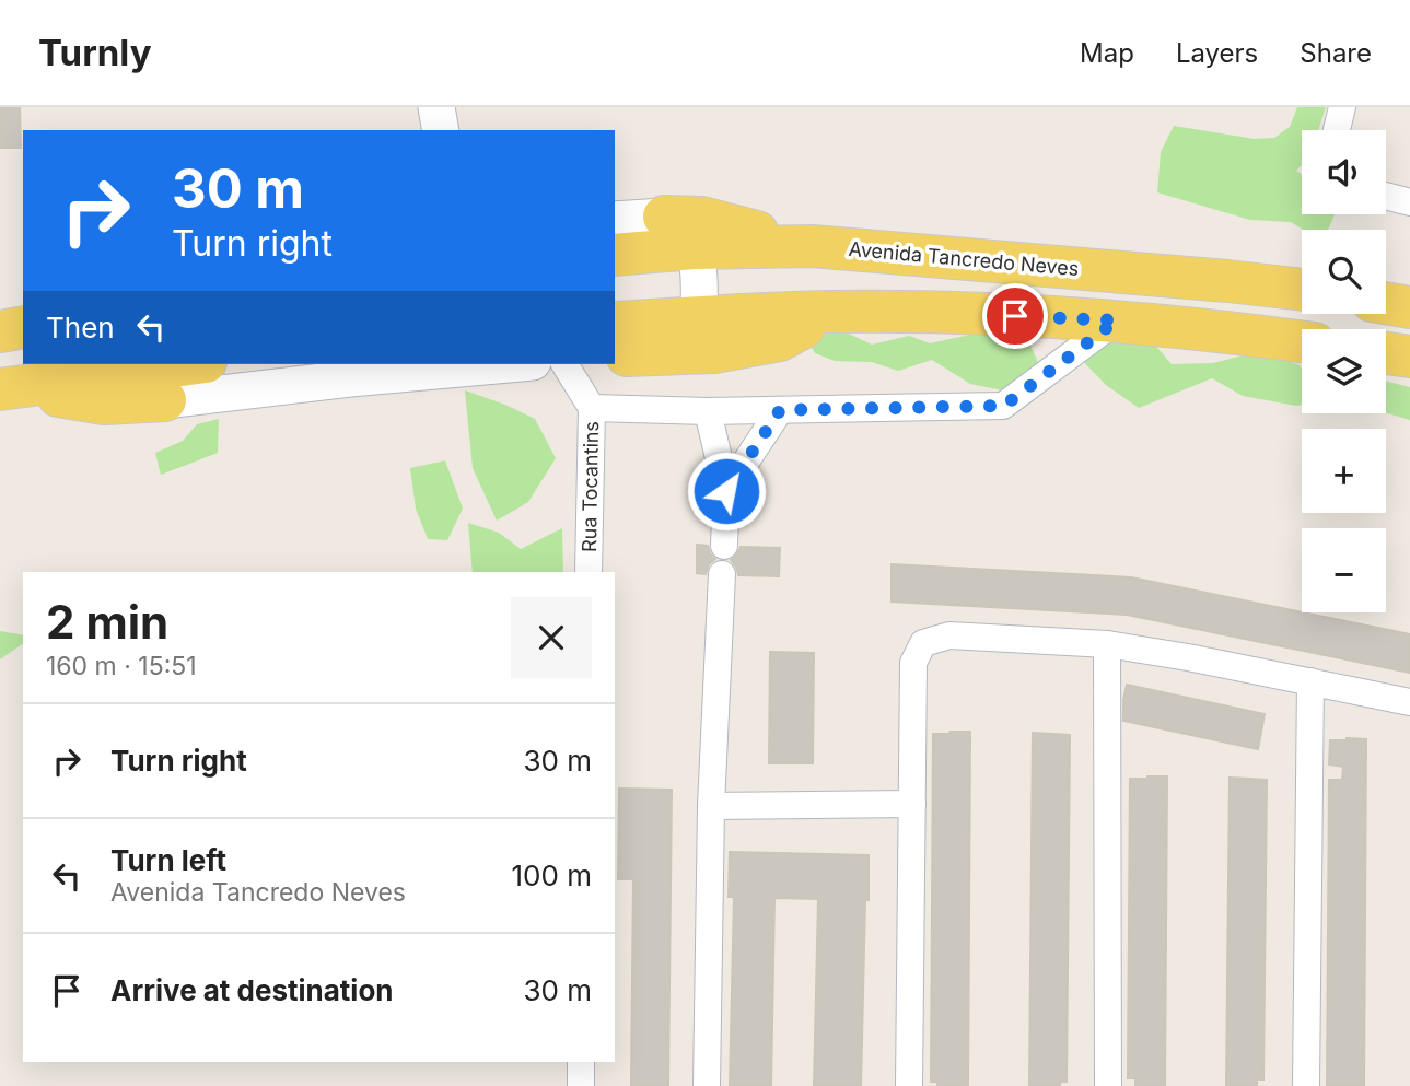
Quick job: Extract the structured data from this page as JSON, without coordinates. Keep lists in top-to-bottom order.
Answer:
{
  "streets": {
    "main road": ["Avenida Tancredo Neves"],
    "street": ["Rua Tocantins"]
  },
  "page": {
    "header": "Turnly",
    "nav": ["Map", "Layers", "Share"],
    "map_buttons": ["+", "−"],
    "turn": ["30 m", "Turn right"],
    "then": "Then",
    "heading": ["2 min", "160 m · 15:51"],
    "list": [
      {
        "name": "Turn right",
        "value": "30 m"
      },
      {
        "name": "Turn left",
        "note": "Avenida Tancredo Neves",
        "value": "100 m"
      },
      {
        "name": "Arrive at destination",
        "value": "30 m"
      }
    ]
  }
}
